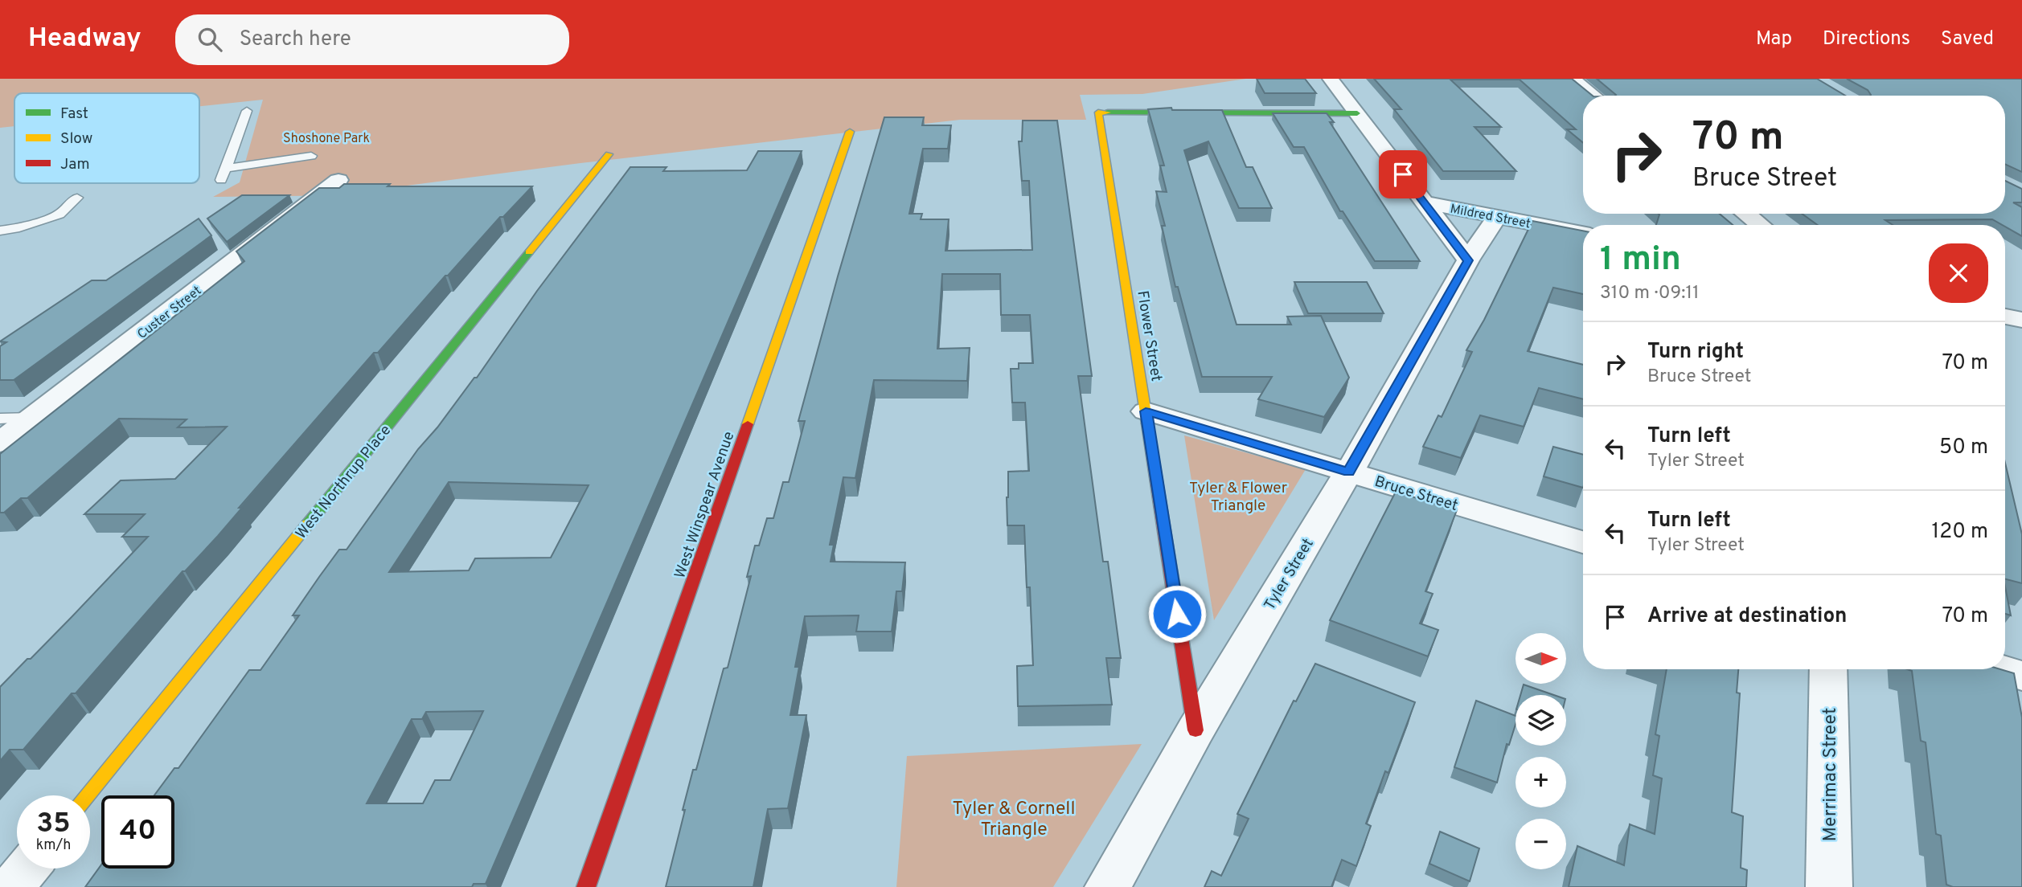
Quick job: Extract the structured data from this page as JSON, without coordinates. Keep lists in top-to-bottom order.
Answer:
{
  "streets": {
    "street": [
      "Mildred Street",
      "Custer Street",
      "Flower Street",
      "West Northrup Place",
      "Bruce Street",
      "West Winspear Avenue",
      "Tyler Street",
      "Merrimac Street"
    ]
  },
  "crossings": [
    ["Mildred Street", "Tyler Street"],
    ["Flower Street", "Bruce Street"],
    ["Flower Street", "Tyler Street"],
    ["Bruce Street", "Tyler Street"]
  ],
  "parks": ["Shoshone Park", "Tyler & Flower Triangle", "Tyler & Cornell Triangle"],
  "legend": ["Fast", "Slow", "Jam"],
  "north": "right",
  "page": {
    "header": "Headway",
    "search": "Search here",
    "nav": ["Map", "Directions", "Saved"],
    "turn": ["70 m", "Bruce Street"],
    "heading": ["1 min", "310 m · 09:11"],
    "list": [
      {
        "name": "Turn right",
        "note": "Bruce Street",
        "value": "70 m"
      },
      {
        "name": "Turn left",
        "note": "Tyler Street",
        "value": "50 m"
      },
      {
        "name": "Turn left",
        "note": "Tyler Street",
        "value": "120 m"
      },
      {
        "name": "Arrive at destination",
        "value": "70 m"
      }
    ],
    "map_buttons": ["+", "−"],
    "speed": "35 km/h",
    "limit": "40"
  }
}
